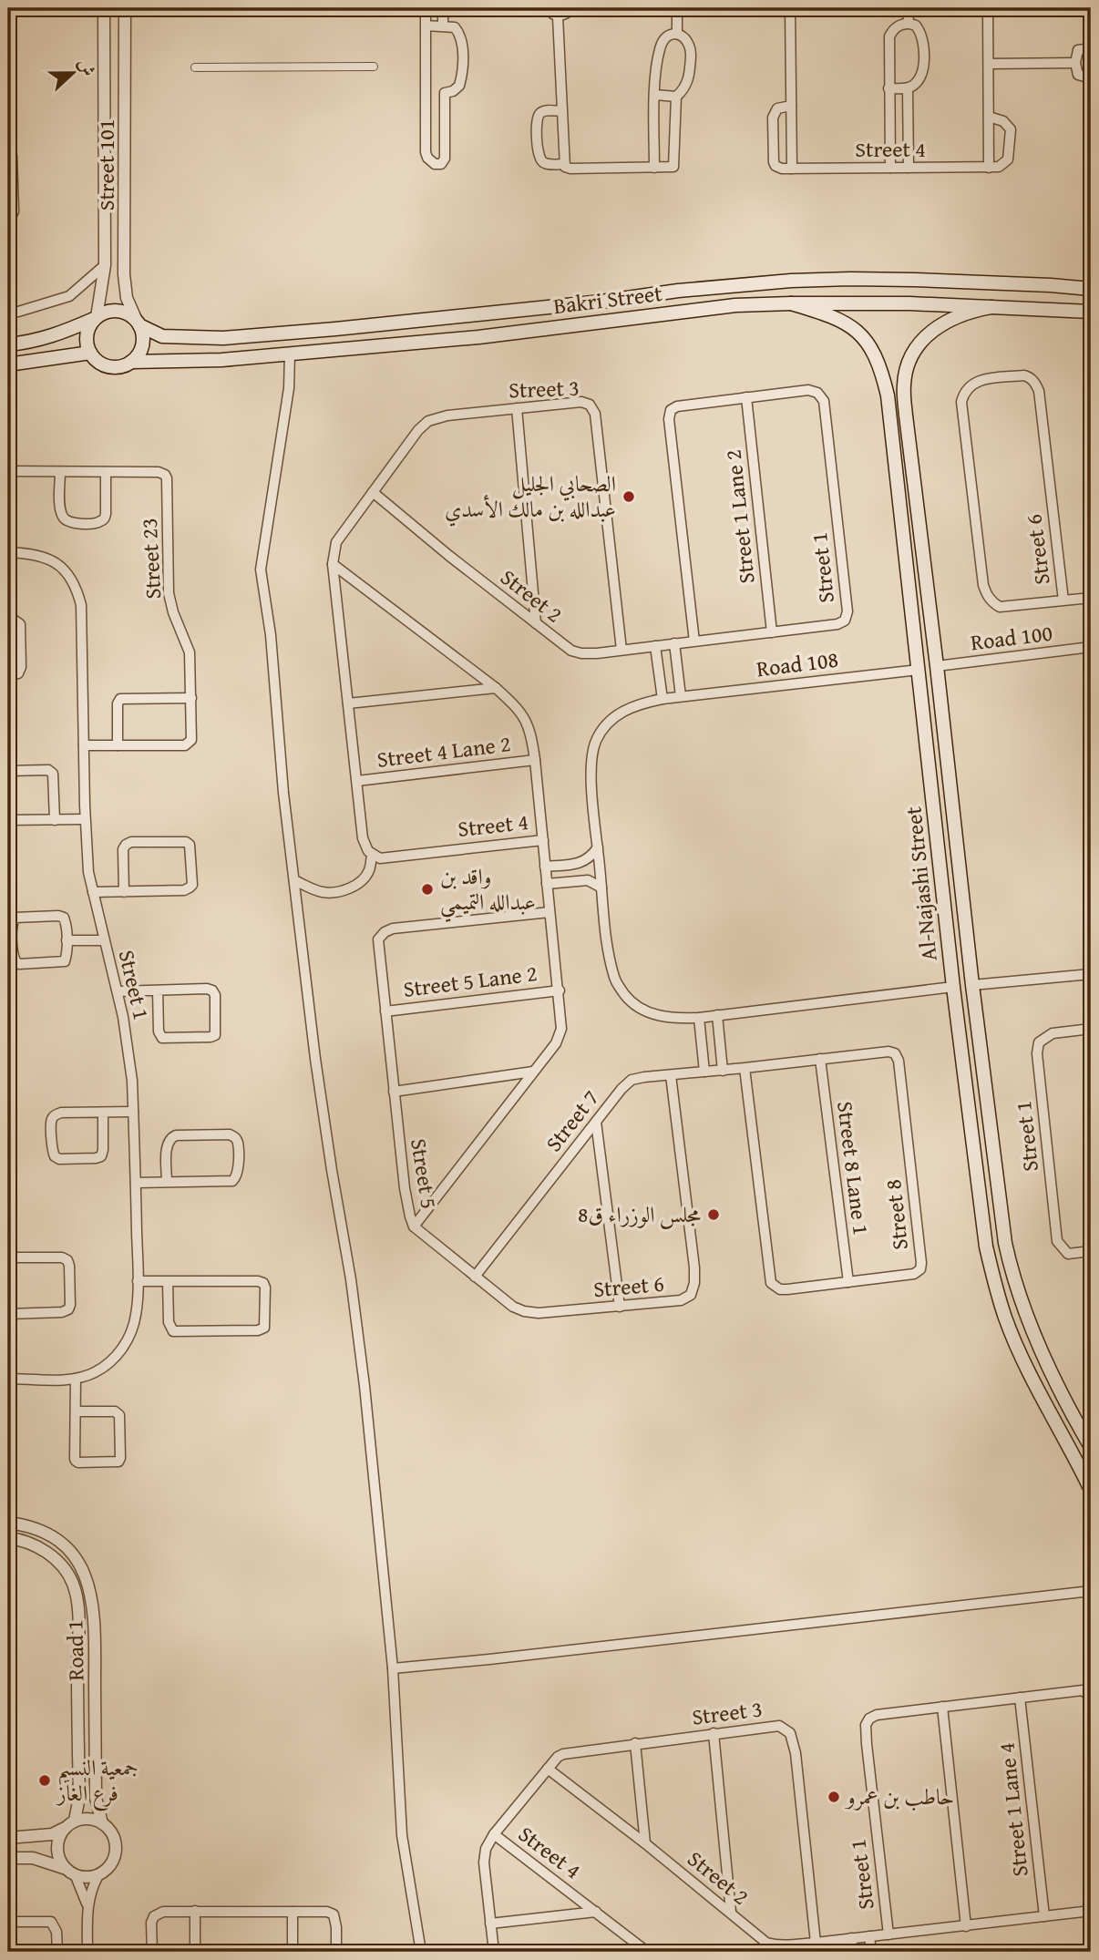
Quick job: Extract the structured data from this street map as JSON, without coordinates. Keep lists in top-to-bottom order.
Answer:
{
  "streets": {
    "main road": ["Bakri Street", "Al-Najashi Street"],
    "street": [
      "Street 4",
      "Street 101",
      "Street 3",
      "Street 1 Lane 2",
      "Street 6",
      "Street 23",
      "Street 1",
      "Street 2",
      "Road 100",
      "Road 108",
      "Street 4 Lane 2",
      "Street 5 Lane 2",
      "Street 7",
      "Street 8 Lane 1",
      "Street 5",
      "Street 8",
      "Road 1",
      "Street 1 Lane 4"
    ]
  },
  "crossings": [
    ["Street 4", "Street 3"],
    ["Street 4", "Street 4 Lane 2"],
    ["Street 4", "Street 5"],
    ["Street 101", "Bakri Street"],
    ["Bakri Street", "Al-Najashi Street"],
    ["Street 3", "Street 2"],
    ["Street 1 Lane 2", "Street 1"],
    ["Street 6", "Street 7"],
    ["Street 6", "Street 5"],
    ["Street 23", "Street 1"],
    ["Street 1", "Street 2"],
    ["Street 1", "Street 1 Lane 4"],
    ["Road 100", "Al-Najashi Street"],
    ["Road 108", "Al-Najashi Street"],
    ["Street 5 Lane 2", "Street 5"],
    ["Street 7", "Street 8"],
    ["Street 8 Lane 1", "Street 8"]
  ],
  "places": [
    "الصحابي الجليل عبدالله بن مالك الأسدي",
    "واقد بن عبدالله التميمي",
    "مجلس الوزراء ق8",
    "جمعية النسيم فرع الغاز",
    "حاطب بن عمرو"
  ],
  "north": "right"
}
